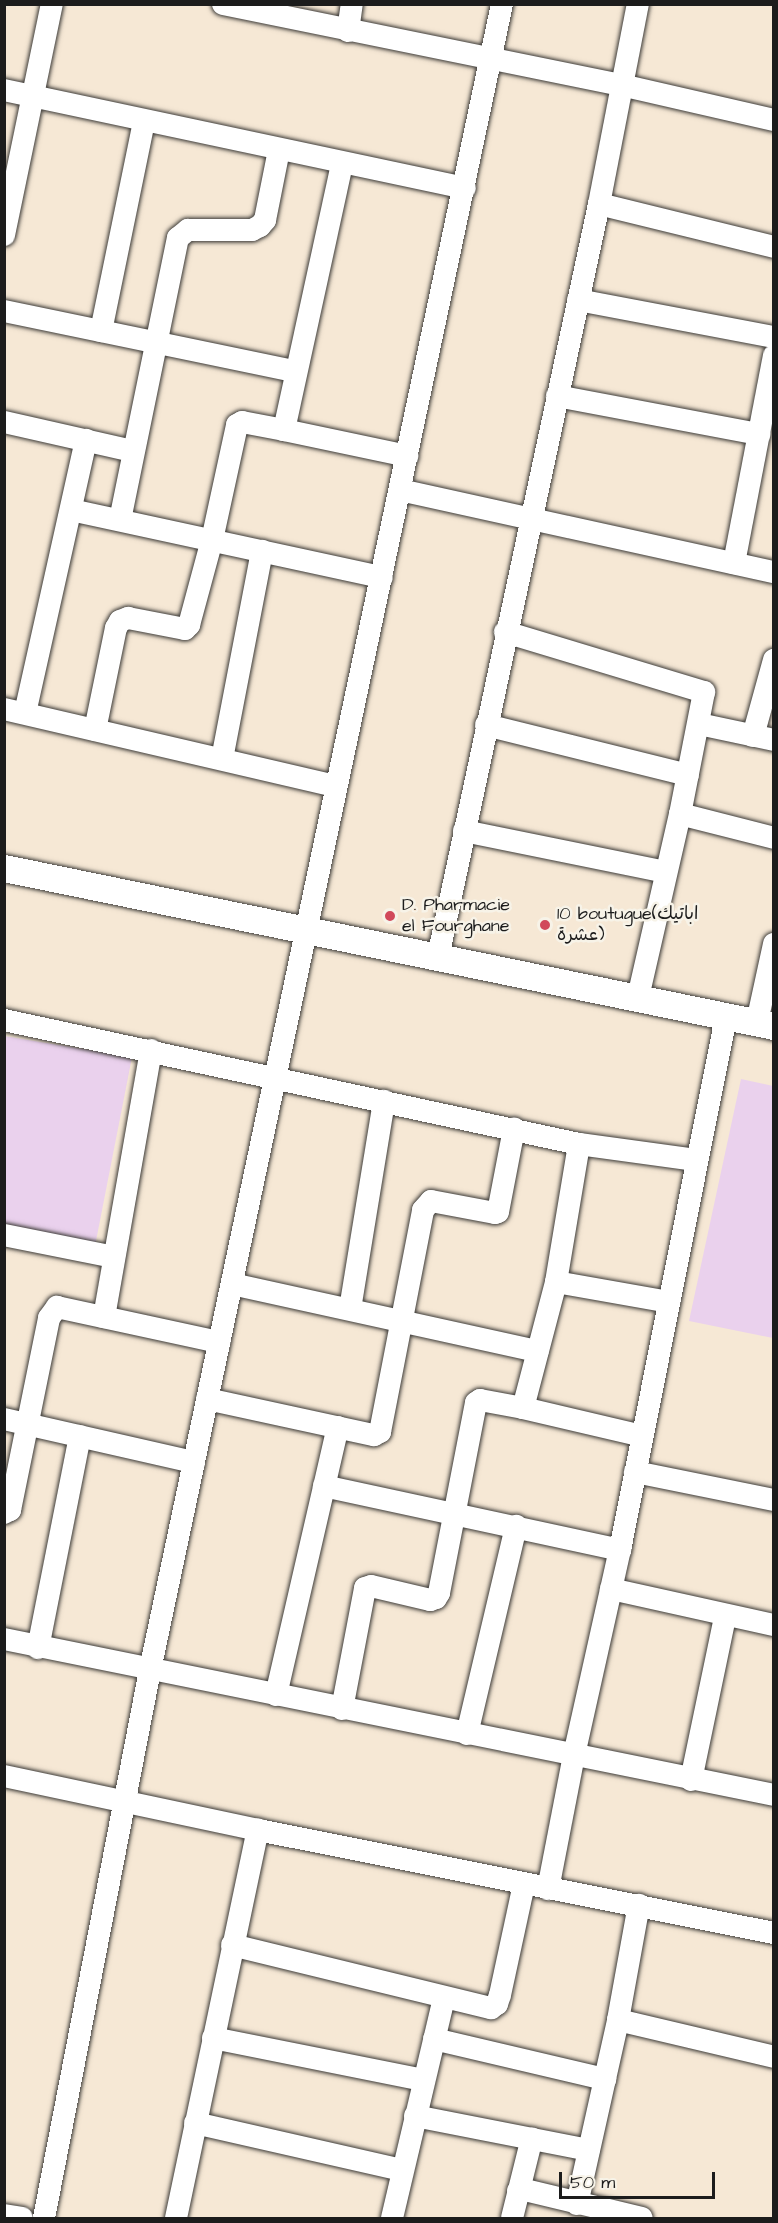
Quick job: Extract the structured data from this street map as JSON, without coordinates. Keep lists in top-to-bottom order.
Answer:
{
  "places": ["D. Pharmacie el Fourghane", "10 boutugue(اباتيك عشرة)"],
  "scale_bar": "50 m"
}
